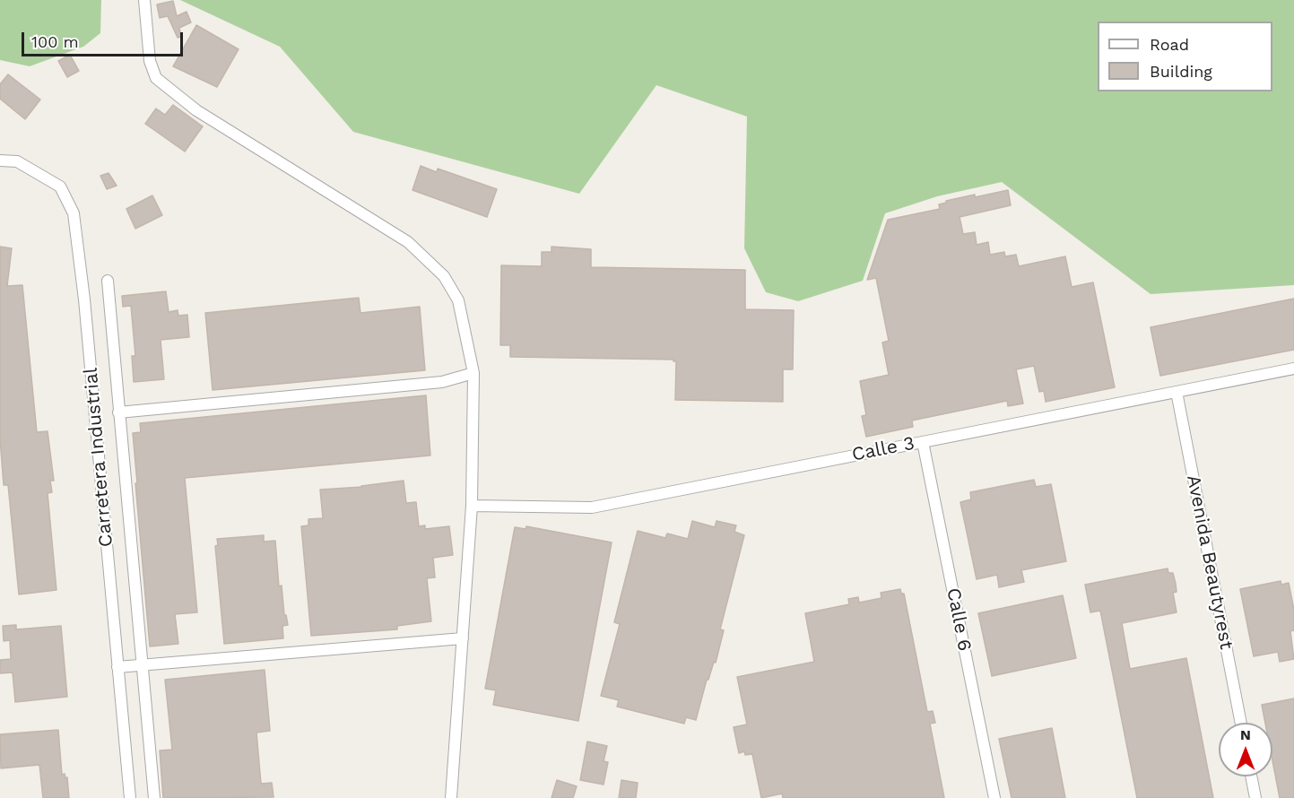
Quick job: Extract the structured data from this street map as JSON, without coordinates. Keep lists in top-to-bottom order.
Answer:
{
  "streets": {
    "street": [
      "Calle 3",
      "Carretera Industrial",
      "Avenida Beautyrest",
      "Calle 6"
    ]
  },
  "crossings": [
    ["Calle 3", "Avenida Beautyrest"],
    ["Calle 3", "Calle 6"]
  ],
  "legend": ["Road", "Building"],
  "scale_bar": "100 m",
  "north": "top"
}
